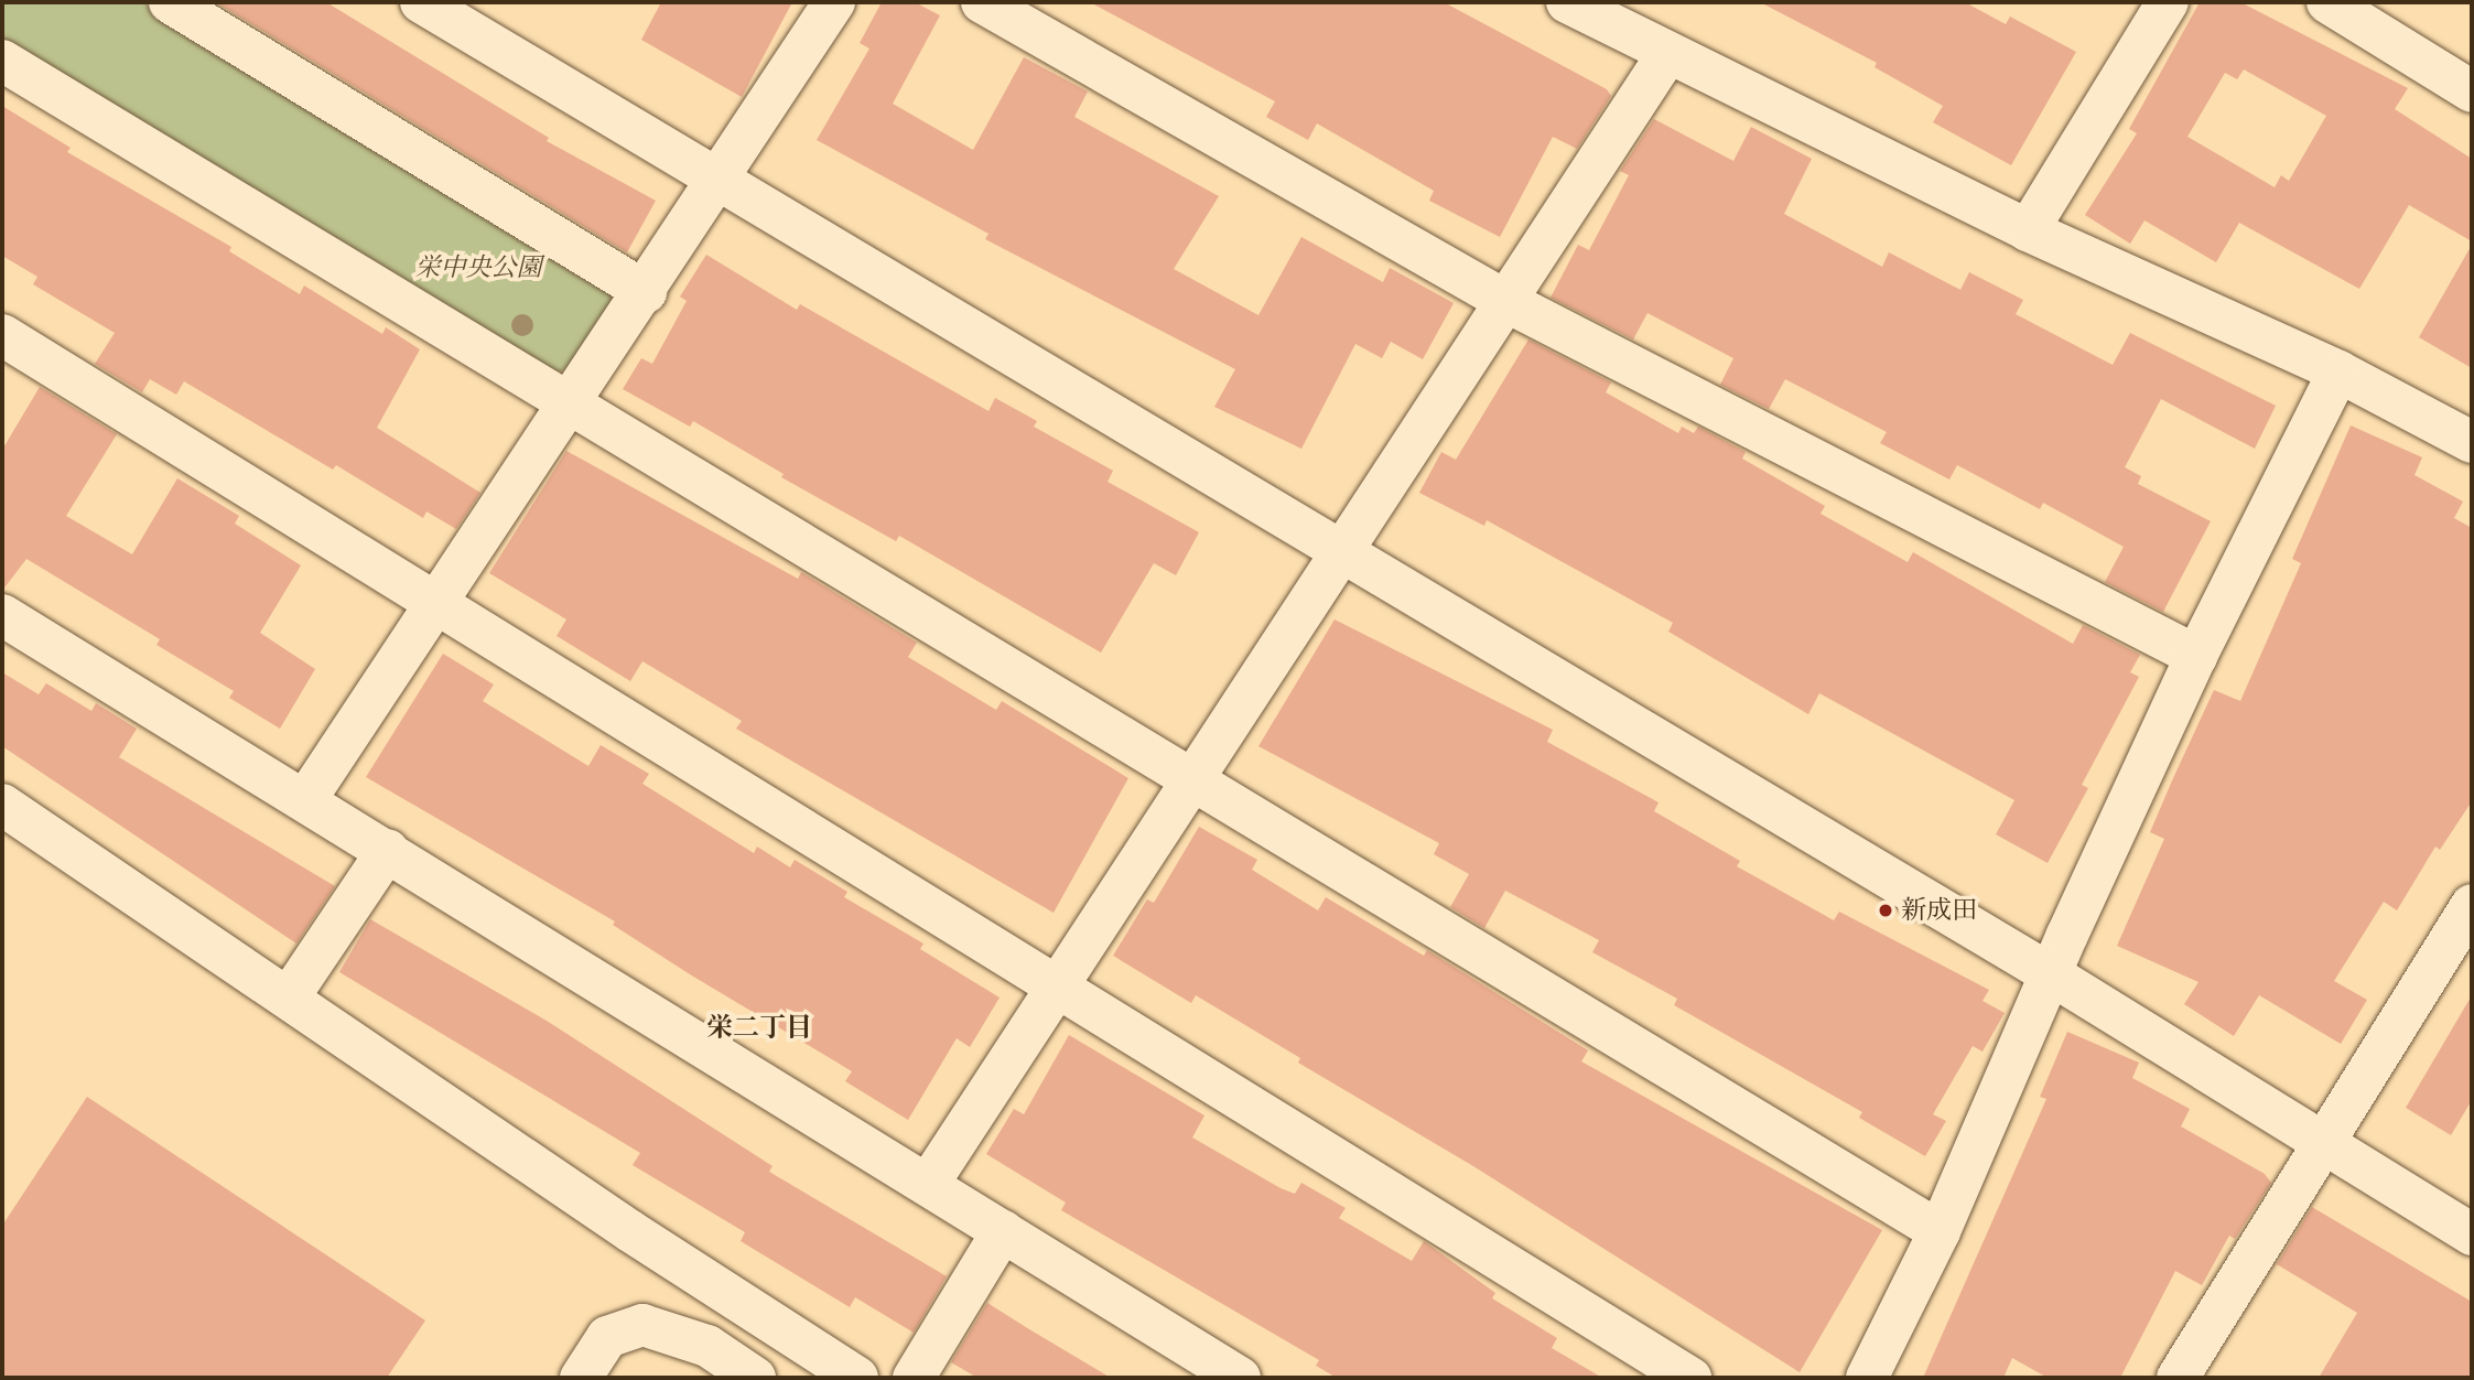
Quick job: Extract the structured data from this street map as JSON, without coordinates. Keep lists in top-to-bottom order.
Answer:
{
  "districts": ["栄二丁目"],
  "parks": ["栄中央公園"],
  "places": ["新成田"]
}
